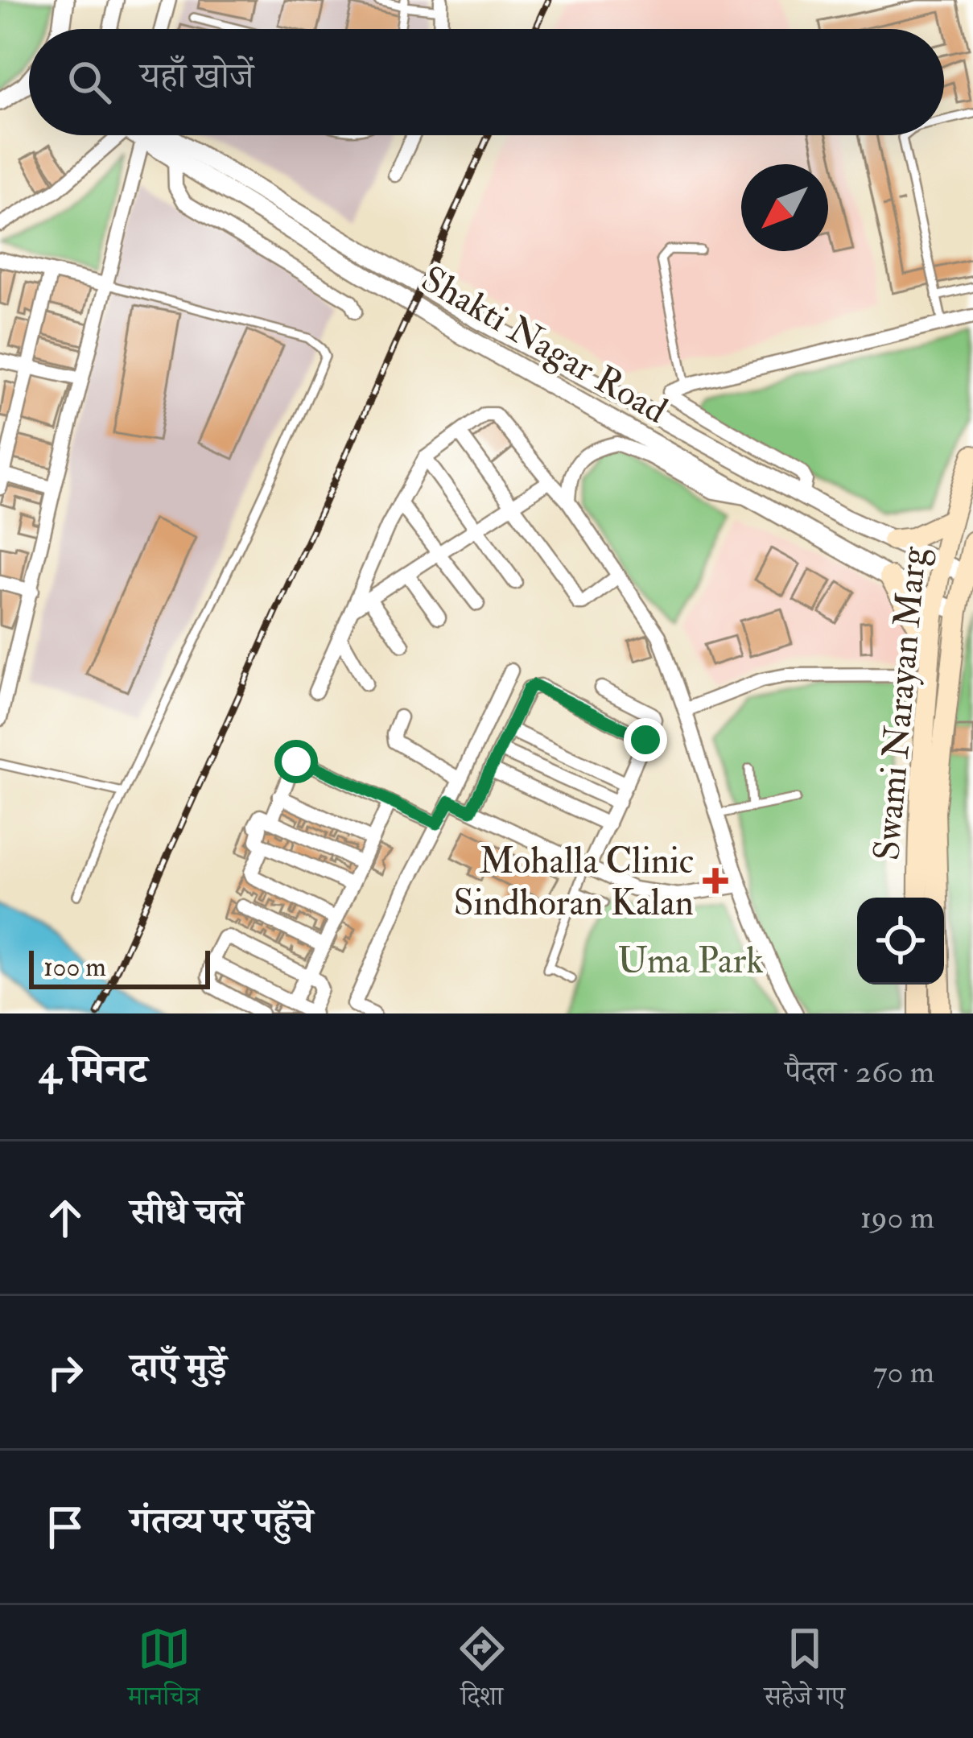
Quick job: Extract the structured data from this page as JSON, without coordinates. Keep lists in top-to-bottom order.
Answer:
{
  "streets": {
    "main road": ["Swami Narayan Marg"],
    "street": ["Shakti Nagar Road"]
  },
  "crossings": [
    ["Shakti Nagar Road", "Swami Narayan Marg"]
  ],
  "parks": ["Uma Park"],
  "places": {
    "health": ["Mohalla Clinic Sindhoran Kalan"]
  },
  "scale_bar": "100 m",
  "north": "bottom left",
  "page": {
    "search": "यहाँ खोजें",
    "scale": "100 m",
    "heading": ["4 मिनट", "पैदल · 260 m"],
    "list": [
      ["सीधे चलें", "190 m"],
      ["दाएँ मुड़ें", "70 m"],
      "गंतव्य पर पहुँचे"
    ],
    "nav": ["मानचित्र", "दिशा", "सहेजे गए"]
  }
}
